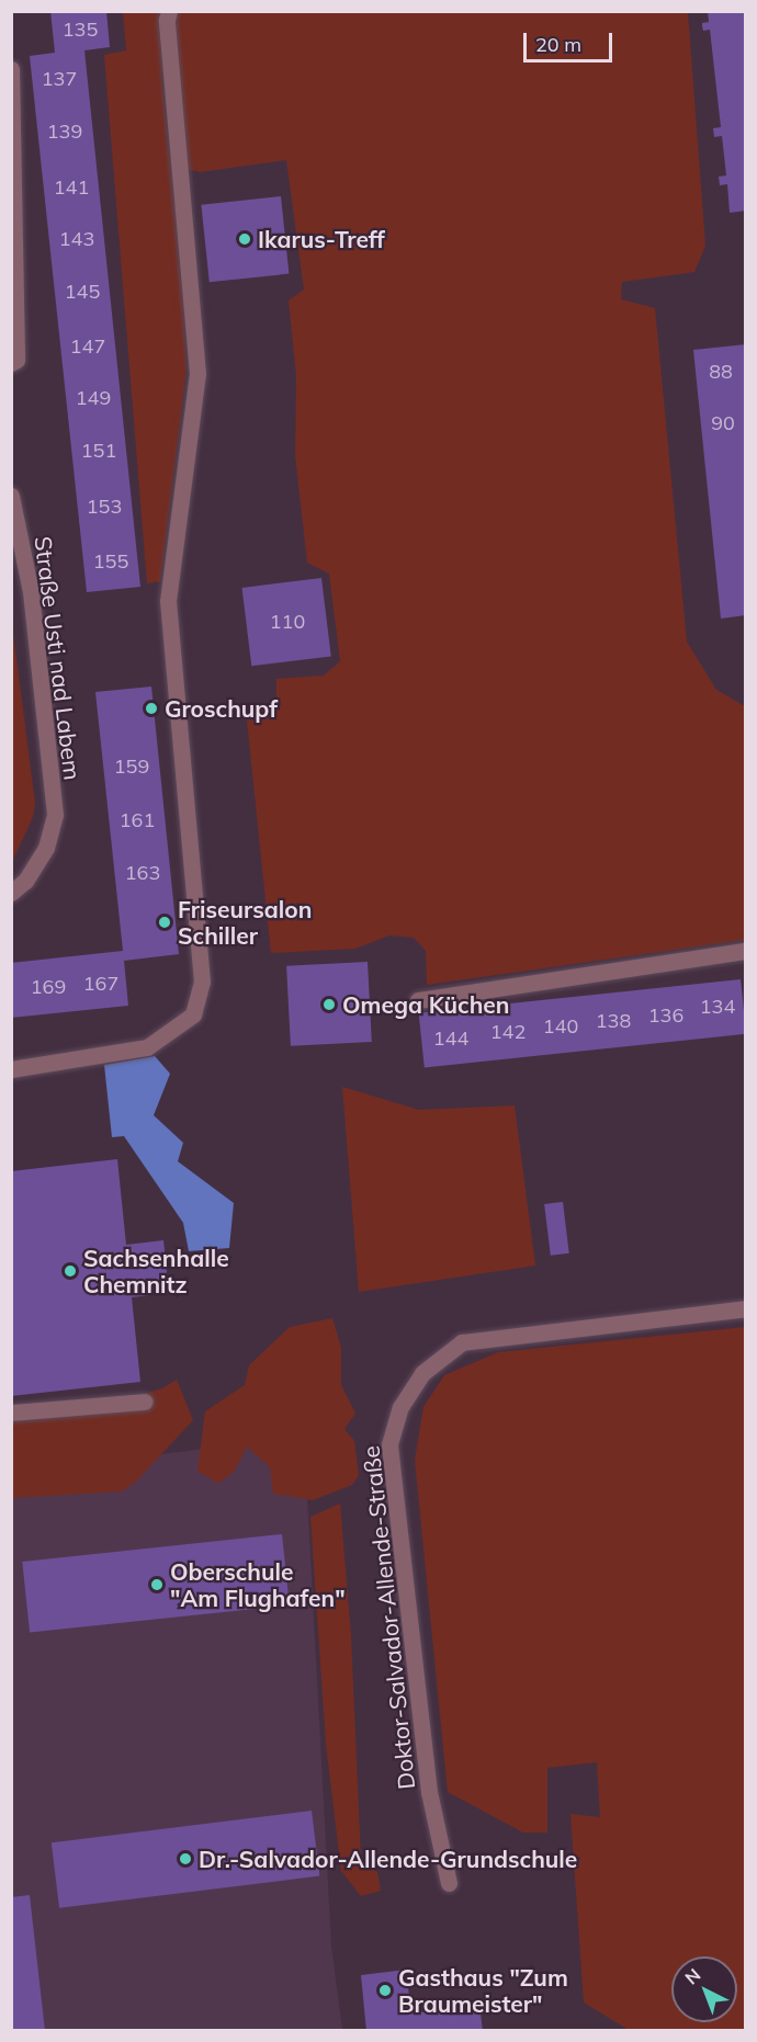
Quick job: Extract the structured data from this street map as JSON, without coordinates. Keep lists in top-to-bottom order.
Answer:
{
  "streets": {
    "street": ["Straße Usti nad Labem", "Doktor-Salvador-Allende-Straße"]
  },
  "places": [
    "Ikarus-Treff",
    "Groschupf",
    "Friseursalon Schiller",
    "Omega Küchen",
    "Sachsenhalle Chemnitz",
    "Oberschule \"Am Flughafen\"",
    "Dr.-Salvador-Allende-Grundschule",
    "Gasthaus \"Zum Braumeister\""
  ],
  "house_numbers": [
    "135",
    "137",
    "139",
    "141",
    "143",
    "145",
    "147",
    "88",
    "149",
    "90",
    "151",
    "153",
    "155",
    "110",
    "159",
    "161",
    "163",
    "167",
    "169",
    "134",
    "136",
    "138",
    "140",
    "142",
    "144"
  ],
  "scale_bar": "20 m",
  "north": "top left"
}
